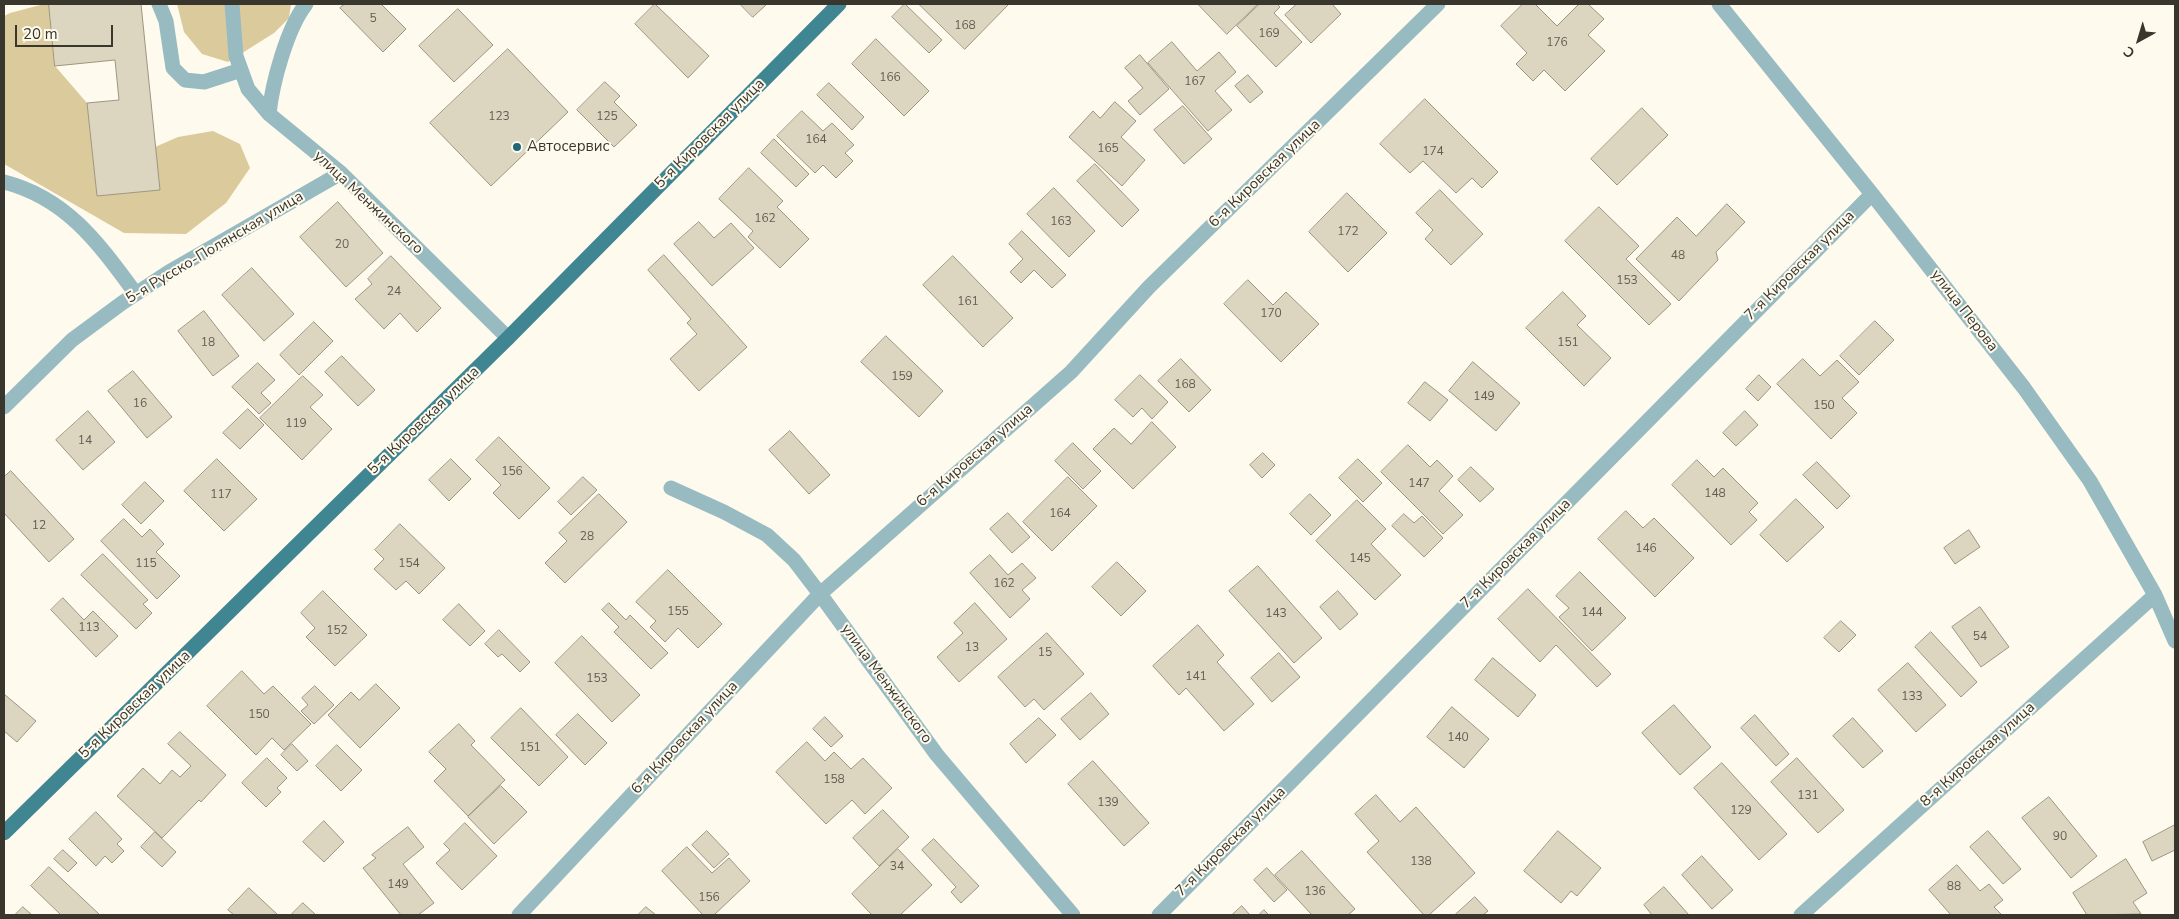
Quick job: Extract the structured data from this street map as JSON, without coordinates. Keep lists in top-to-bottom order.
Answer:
{
  "streets": {
    "main road": ["5-я Кировская улица"],
    "street": [
      "6-я Кировская улица",
      "улица Менжинского",
      "5-я Русско-Полянская улица",
      "7-я Кировская улица",
      "улица Перова",
      "8-я Кировская улица"
    ]
  },
  "crossings": [
    ["5-я Кировская улица", "улица Менжинского"],
    ["6-я Кировская улица", "улица Менжинского"],
    ["улица Менжинского", "5-я Русско-Полянская улица"],
    ["7-я Кировская улица", "улица Перова"],
    ["улица Перова", "8-я Кировская улица"]
  ],
  "places": ["Автосервис"],
  "house_numbers": [
    "5",
    "168",
    "169",
    "176",
    "166",
    "167",
    "123",
    "125",
    "164",
    "165",
    "174",
    "162",
    "163",
    "172",
    "20",
    "48",
    "153",
    "24",
    "161",
    "170",
    "18",
    "151",
    "159",
    "168",
    "149",
    "16",
    "150",
    "119",
    "14",
    "156",
    "147",
    "148",
    "117",
    "164",
    "12",
    "28",
    "146",
    "145",
    "115",
    "154",
    "162",
    "155",
    "144",
    "143",
    "113",
    "152",
    "54",
    "13",
    "15",
    "141",
    "153",
    "133",
    "150",
    "140",
    "151",
    "158",
    "131",
    "139",
    "129",
    "90",
    "138",
    "34",
    "149",
    "88",
    "136",
    "156"
  ],
  "scale_bar": "20 m",
  "north": "bottom left"
}
